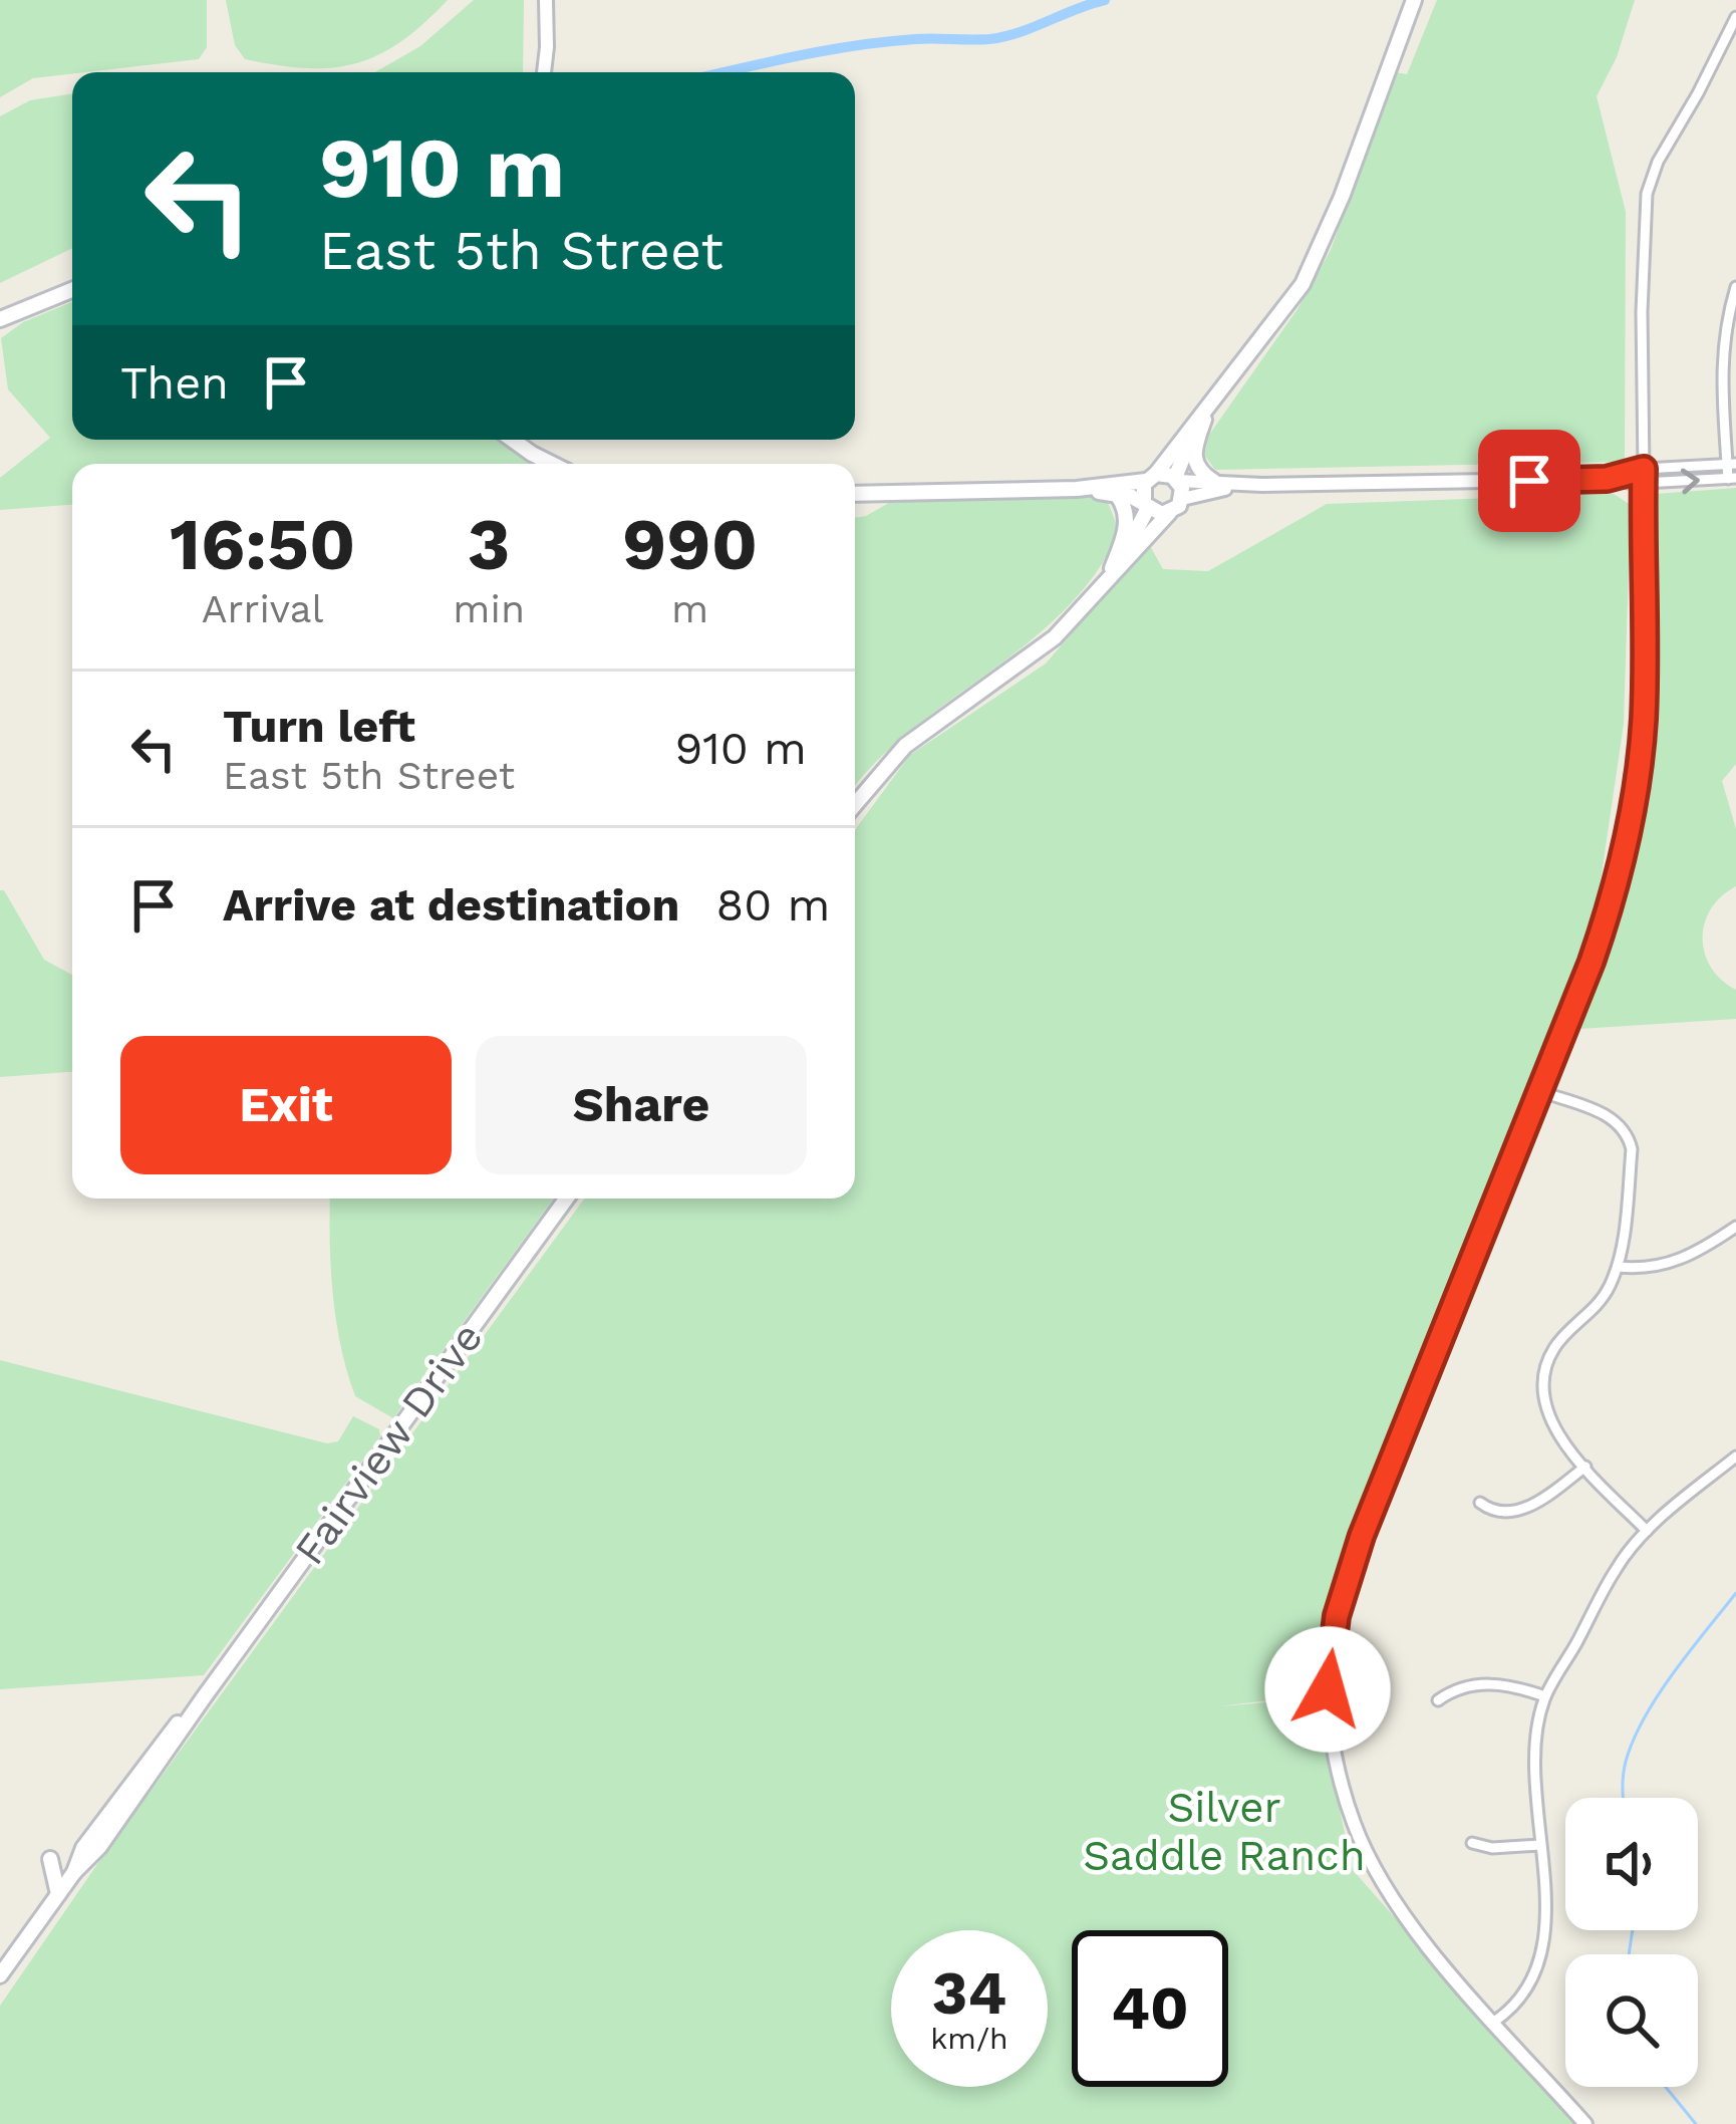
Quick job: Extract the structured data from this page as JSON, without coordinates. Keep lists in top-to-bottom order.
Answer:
{
  "streets": {
    "main road": ["Fairview Drive"]
  },
  "parks": ["Silver Saddle Ranch"],
  "page": {
    "turn": ["910 m", "East 5th Street"],
    "then": "Then",
    "eta": [
      "16:50",
      "Arrival",
      "3",
      "min",
      "990",
      "m"
    ],
    "list": [
      {
        "name": "Turn left",
        "note": "East 5th Street",
        "value": "910 m"
      },
      {
        "name": "Arrive at destination",
        "value": "80 m"
      }
    ],
    "buttons": ["Exit", "Share"],
    "speed": "34 km/h",
    "limit": "40"
  }
}
